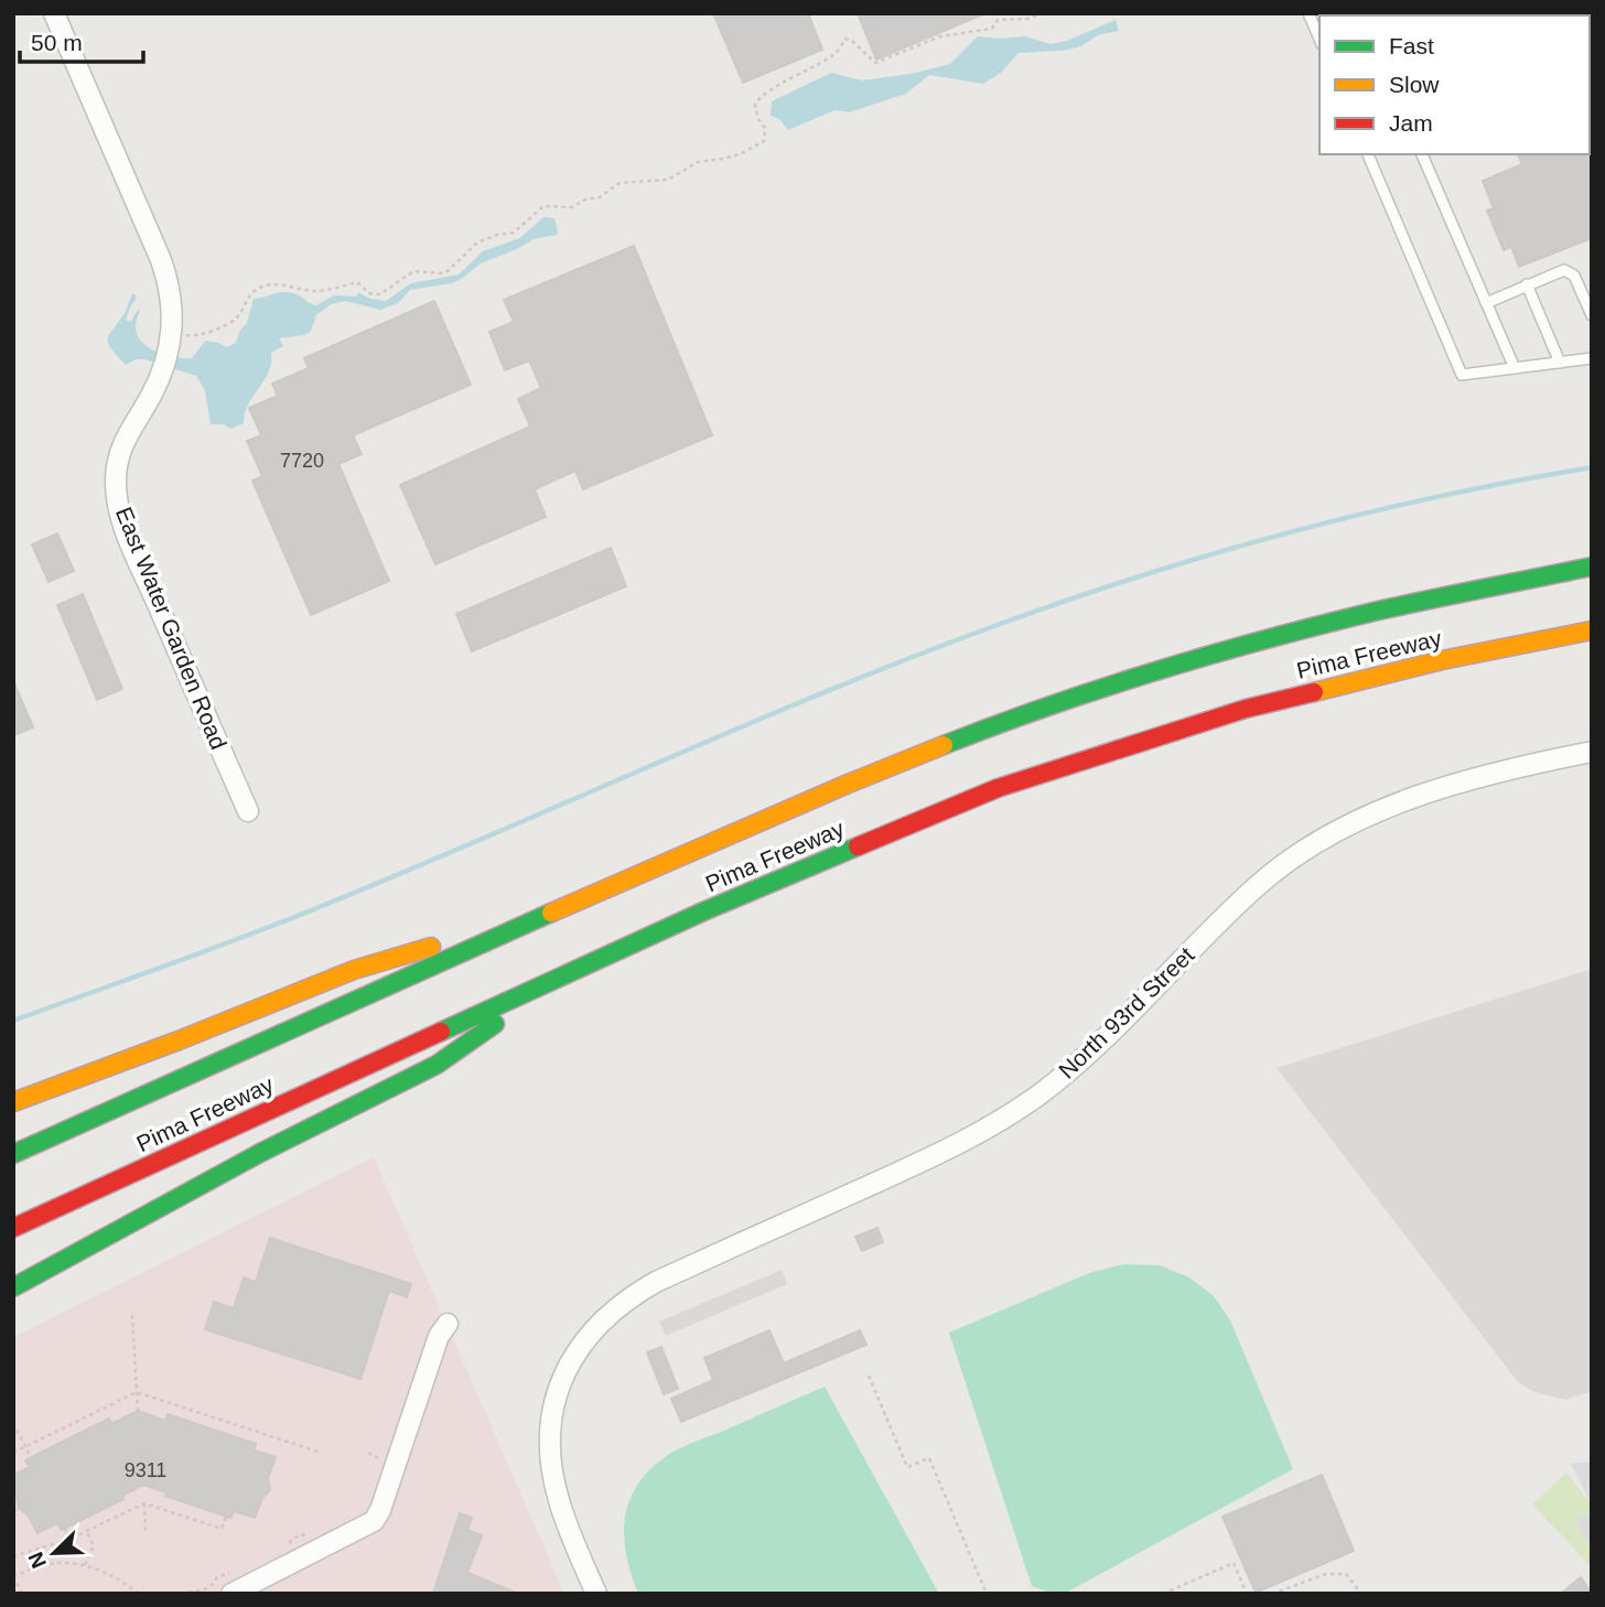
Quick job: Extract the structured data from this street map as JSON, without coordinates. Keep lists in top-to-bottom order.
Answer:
{
  "streets": {
    "highway": ["Pima Freeway"],
    "street": ["East Water Garden Road", "North 93rd Street"]
  },
  "house_numbers": ["7720", "9311"],
  "legend": ["Fast", "Slow", "Jam"],
  "scale_bar": "50 m",
  "north": "bottom left"
}
